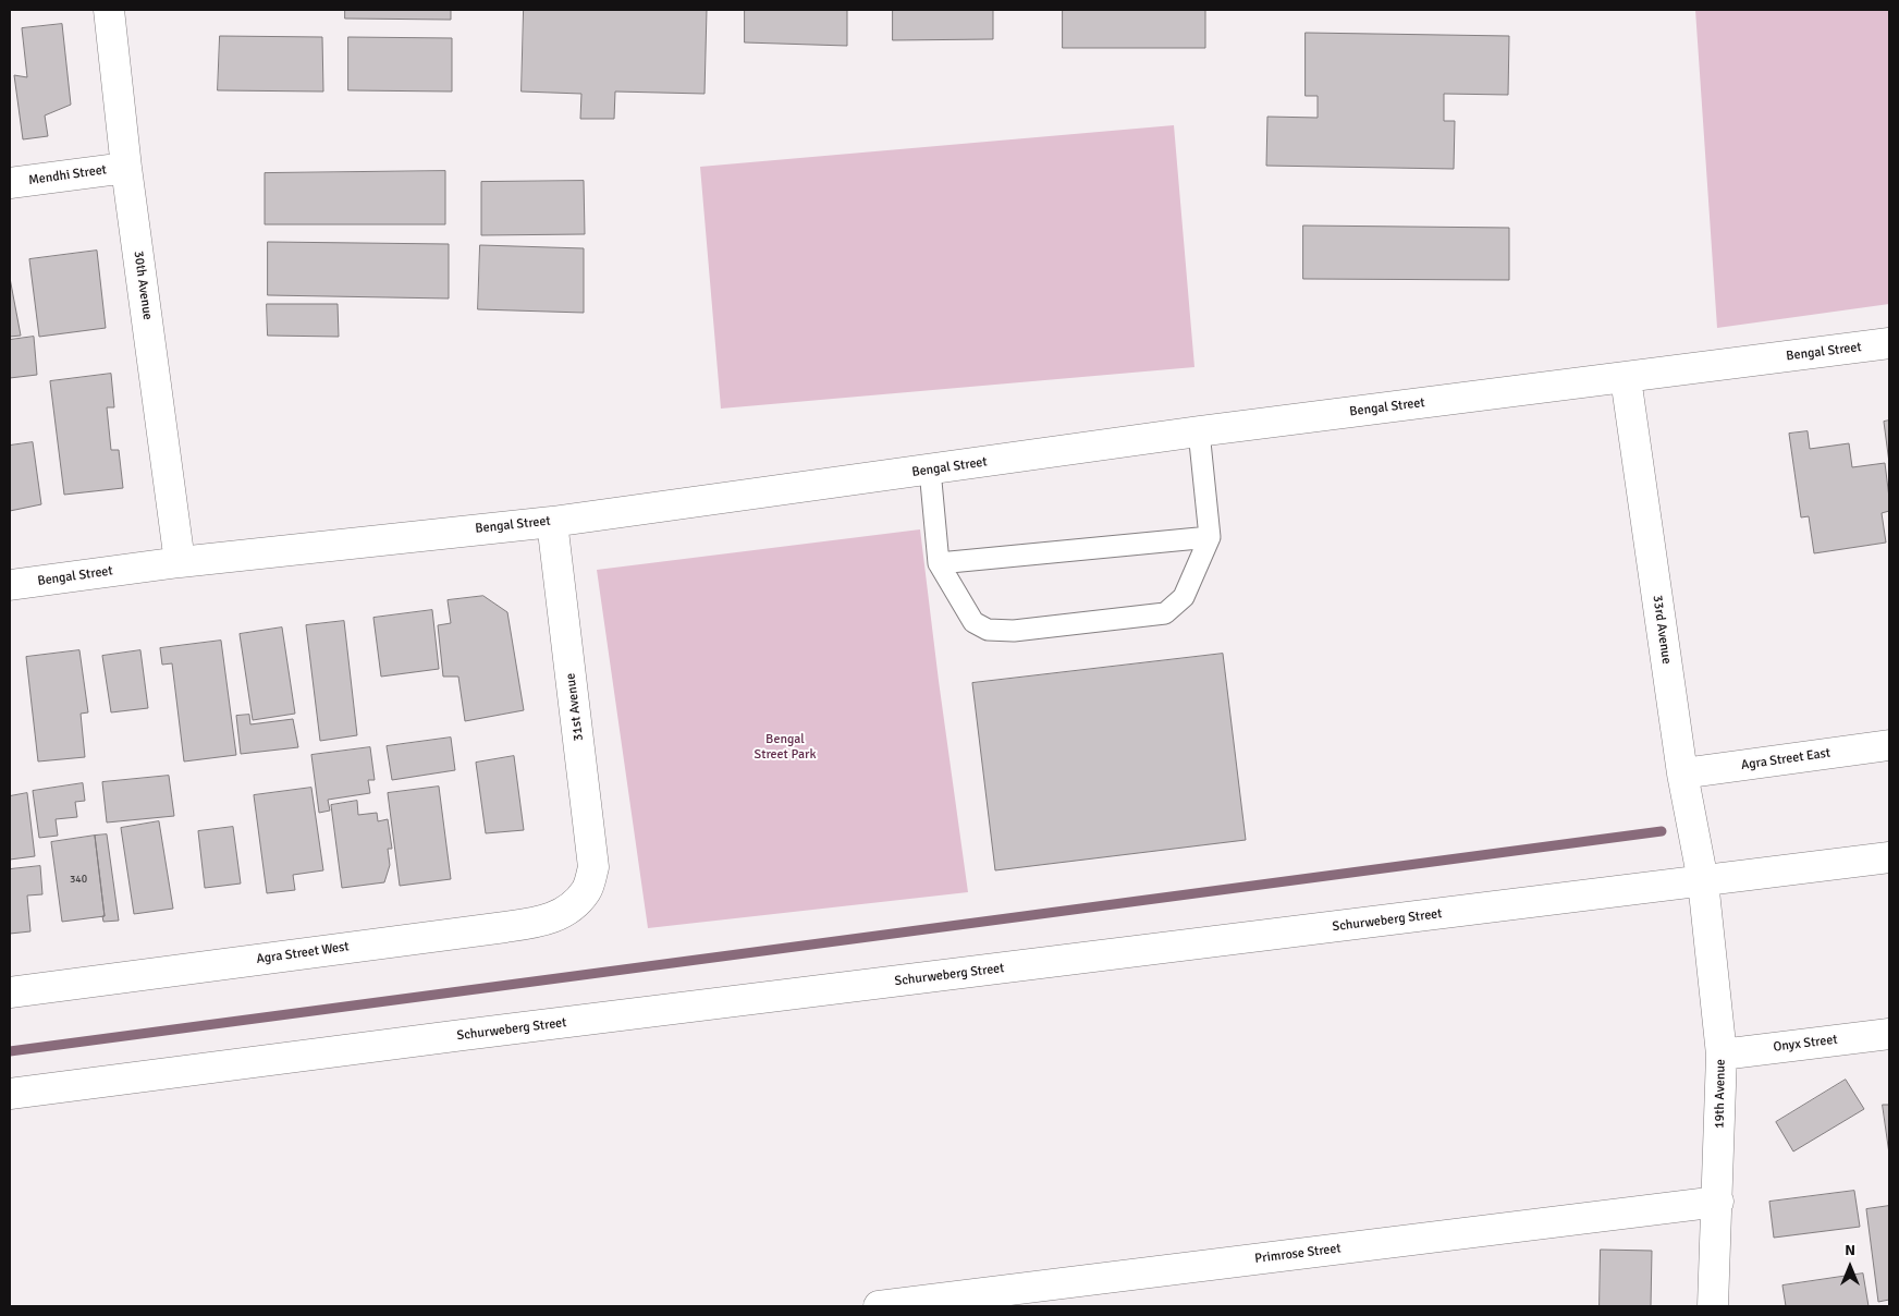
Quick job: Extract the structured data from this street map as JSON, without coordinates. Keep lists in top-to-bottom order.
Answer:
{
  "streets": {
    "street": [
      "Mendhi Street",
      "30th Avenue",
      "Bengal Street",
      "33rd Avenue",
      "31st Avenue",
      "Agra Street East",
      "Schurweberg Street",
      "Agra Street West",
      "Onyx Street",
      "19th Avenue",
      "Primrose Street"
    ]
  },
  "crossings": [
    ["Mendhi Street", "30th Avenue"],
    ["30th Avenue", "Bengal Street"],
    ["Bengal Street", "33rd Avenue"],
    ["Bengal Street", "31st Avenue"],
    ["33rd Avenue", "Agra Street East"],
    ["33rd Avenue", "Schurweberg Street"],
    ["33rd Avenue", "19th Avenue"],
    ["31st Avenue", "Agra Street West"],
    ["Schurweberg Street", "19th Avenue"],
    ["Onyx Street", "19th Avenue"],
    ["19th Avenue", "Primrose Street"]
  ],
  "parks": ["Bengal Street Park"],
  "house_numbers": ["340"],
  "north": "top"
}
